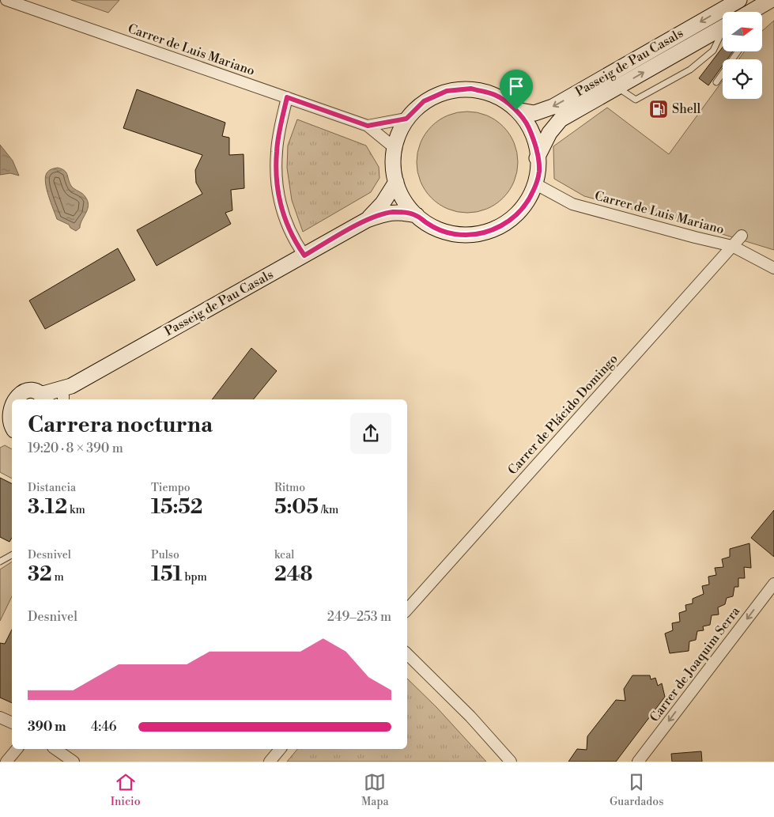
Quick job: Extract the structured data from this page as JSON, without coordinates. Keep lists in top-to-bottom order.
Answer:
{
  "streets": {
    "street": [
      "Carrer de Luis Mariano",
      "Passeig de Pau Casals",
      "Carrer de Plácido Domingo",
      "Carrer de Joaquim Serra"
    ]
  },
  "crossings": [
    ["Carrer de Luis Mariano", "Carrer de Plácido Domingo"]
  ],
  "one_way": ["Carrer de Joaquim Serra"],
  "places": {
    "fuel station": ["Shell"]
  },
  "north": "right",
  "page": {
    "heading": ["Carrera nocturna", "19:20 · 8 × 390 m"],
    "stats": [
      ["Distancia", "3.12 km"],
      ["Tiempo", "15:52"],
      ["Ritmo", "5:05 /km"],
      ["Desnivel", "32 m"],
      ["Pulso", "151 bpm"],
      ["kcal", "248"]
    ],
    "chart": ["Desnivel", "249–253 m"],
    "list": [
      {
        "name": "390 m",
        "note": "4:46"
      }
    ],
    "tabs": ["Inicio", "Mapa", "Guardados"]
  }
}
